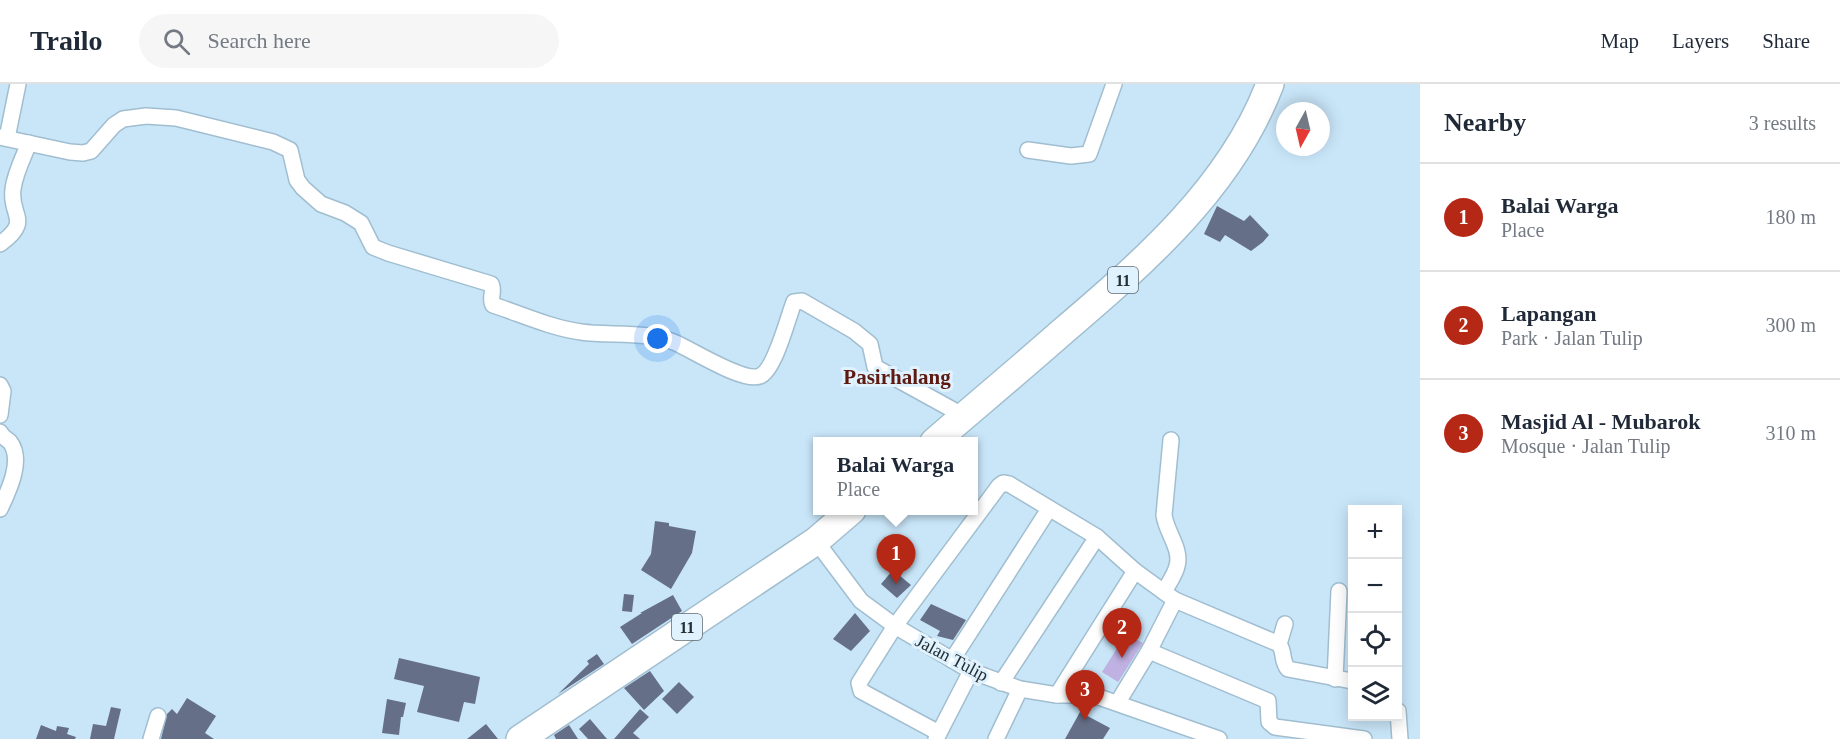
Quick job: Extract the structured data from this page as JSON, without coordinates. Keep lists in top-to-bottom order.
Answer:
{
  "streets": {
    "highway": ["11"],
    "street": ["Jalan Tulip"]
  },
  "crossings": [
    ["11", "Jalan Tulip"]
  ],
  "districts": ["Pasirhalang"],
  "north": "bottom",
  "page": {
    "header": "Trailo",
    "search": "Search here",
    "nav": ["Map", "Layers", "Share"],
    "heading": ["Nearby", "3 results"],
    "list": [
      {
        "mark": "1",
        "name": "Balai Warga",
        "note": "Place",
        "value": "180 m"
      },
      {
        "mark": "2",
        "name": "Lapangan",
        "note": "Park · Jalan Tulip",
        "value": "300 m"
      },
      {
        "mark": "3",
        "name": "Masjid Al - Mubarok",
        "note": "Mosque · Jalan Tulip",
        "value": "310 m"
      }
    ],
    "popup": ["Balai Warga", "Place"],
    "map_buttons": ["+", "−"],
    "pins": ["1", "2", "3"]
  }
}
